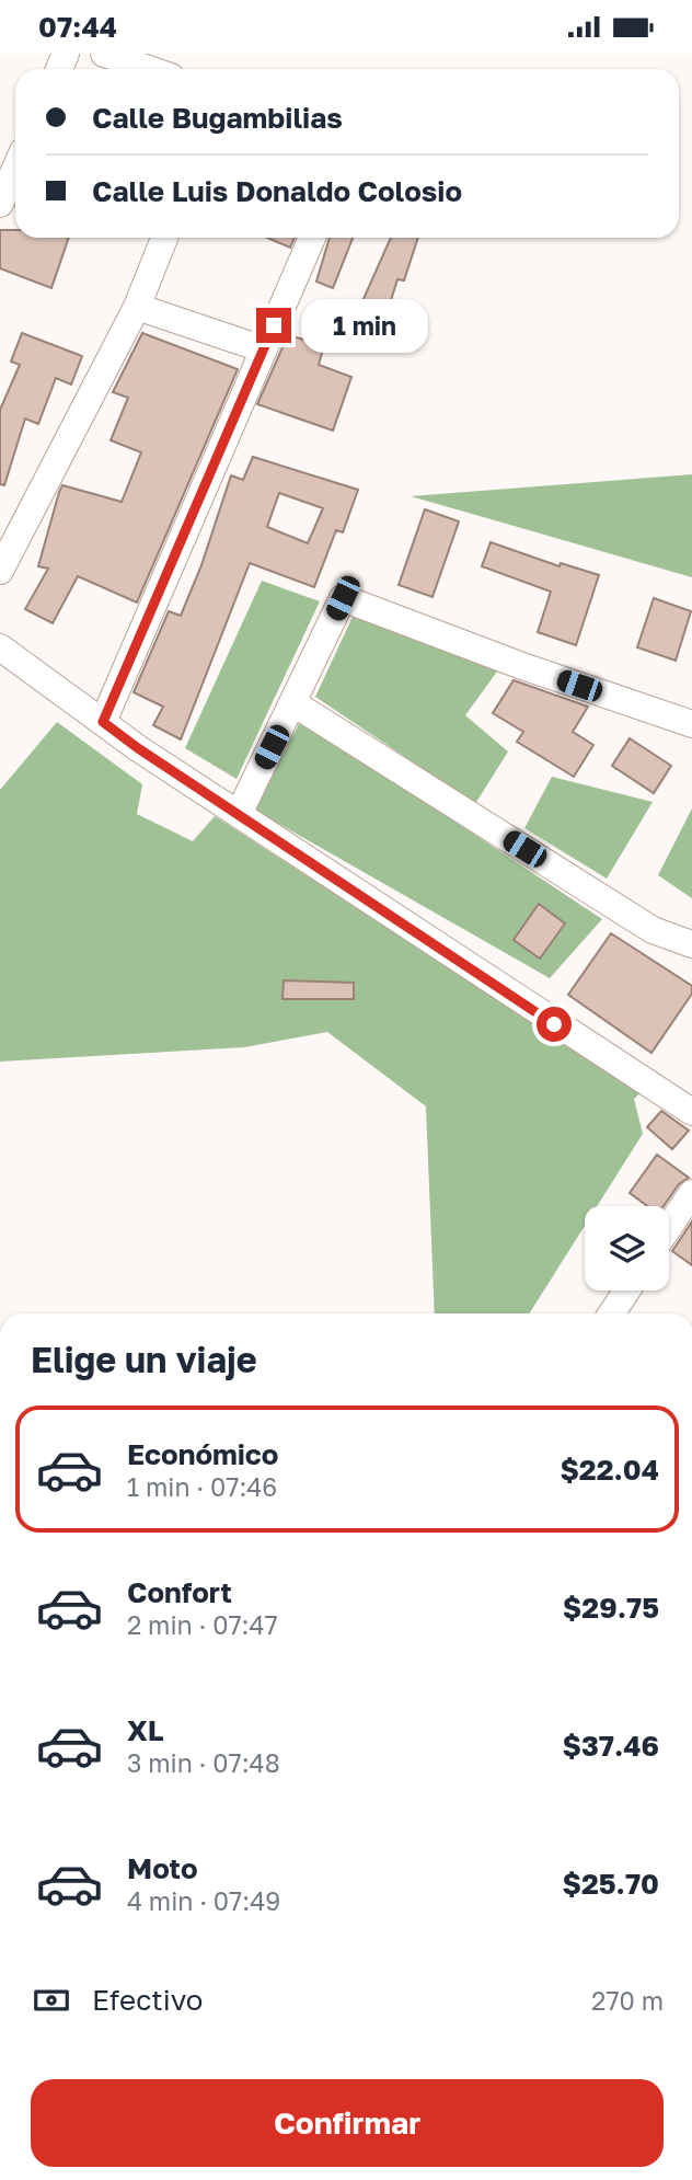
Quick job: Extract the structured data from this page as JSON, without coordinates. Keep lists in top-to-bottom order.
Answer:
{
  "page": {
    "status": "07:44",
    "banner": ["Calle Bugambilias", "Calle Luis Donaldo Colosio"],
    "bubble": "1 min",
    "heading": "Elige un viaje",
    "list": [
      {
        "name": "Económico",
        "note": "1 min · 07:46",
        "value": "$22.04"
      },
      {
        "name": "Confort",
        "note": "2 min · 07:47",
        "value": "$29.75"
      },
      {
        "name": "XL",
        "note": "3 min · 07:48",
        "value": "$37.46"
      },
      {
        "name": "Moto",
        "note": "4 min · 07:49",
        "value": "$25.70"
      }
    ],
    "pay": ["Efectivo", "270 m"],
    "buttons": "Confirmar"
  }
}
